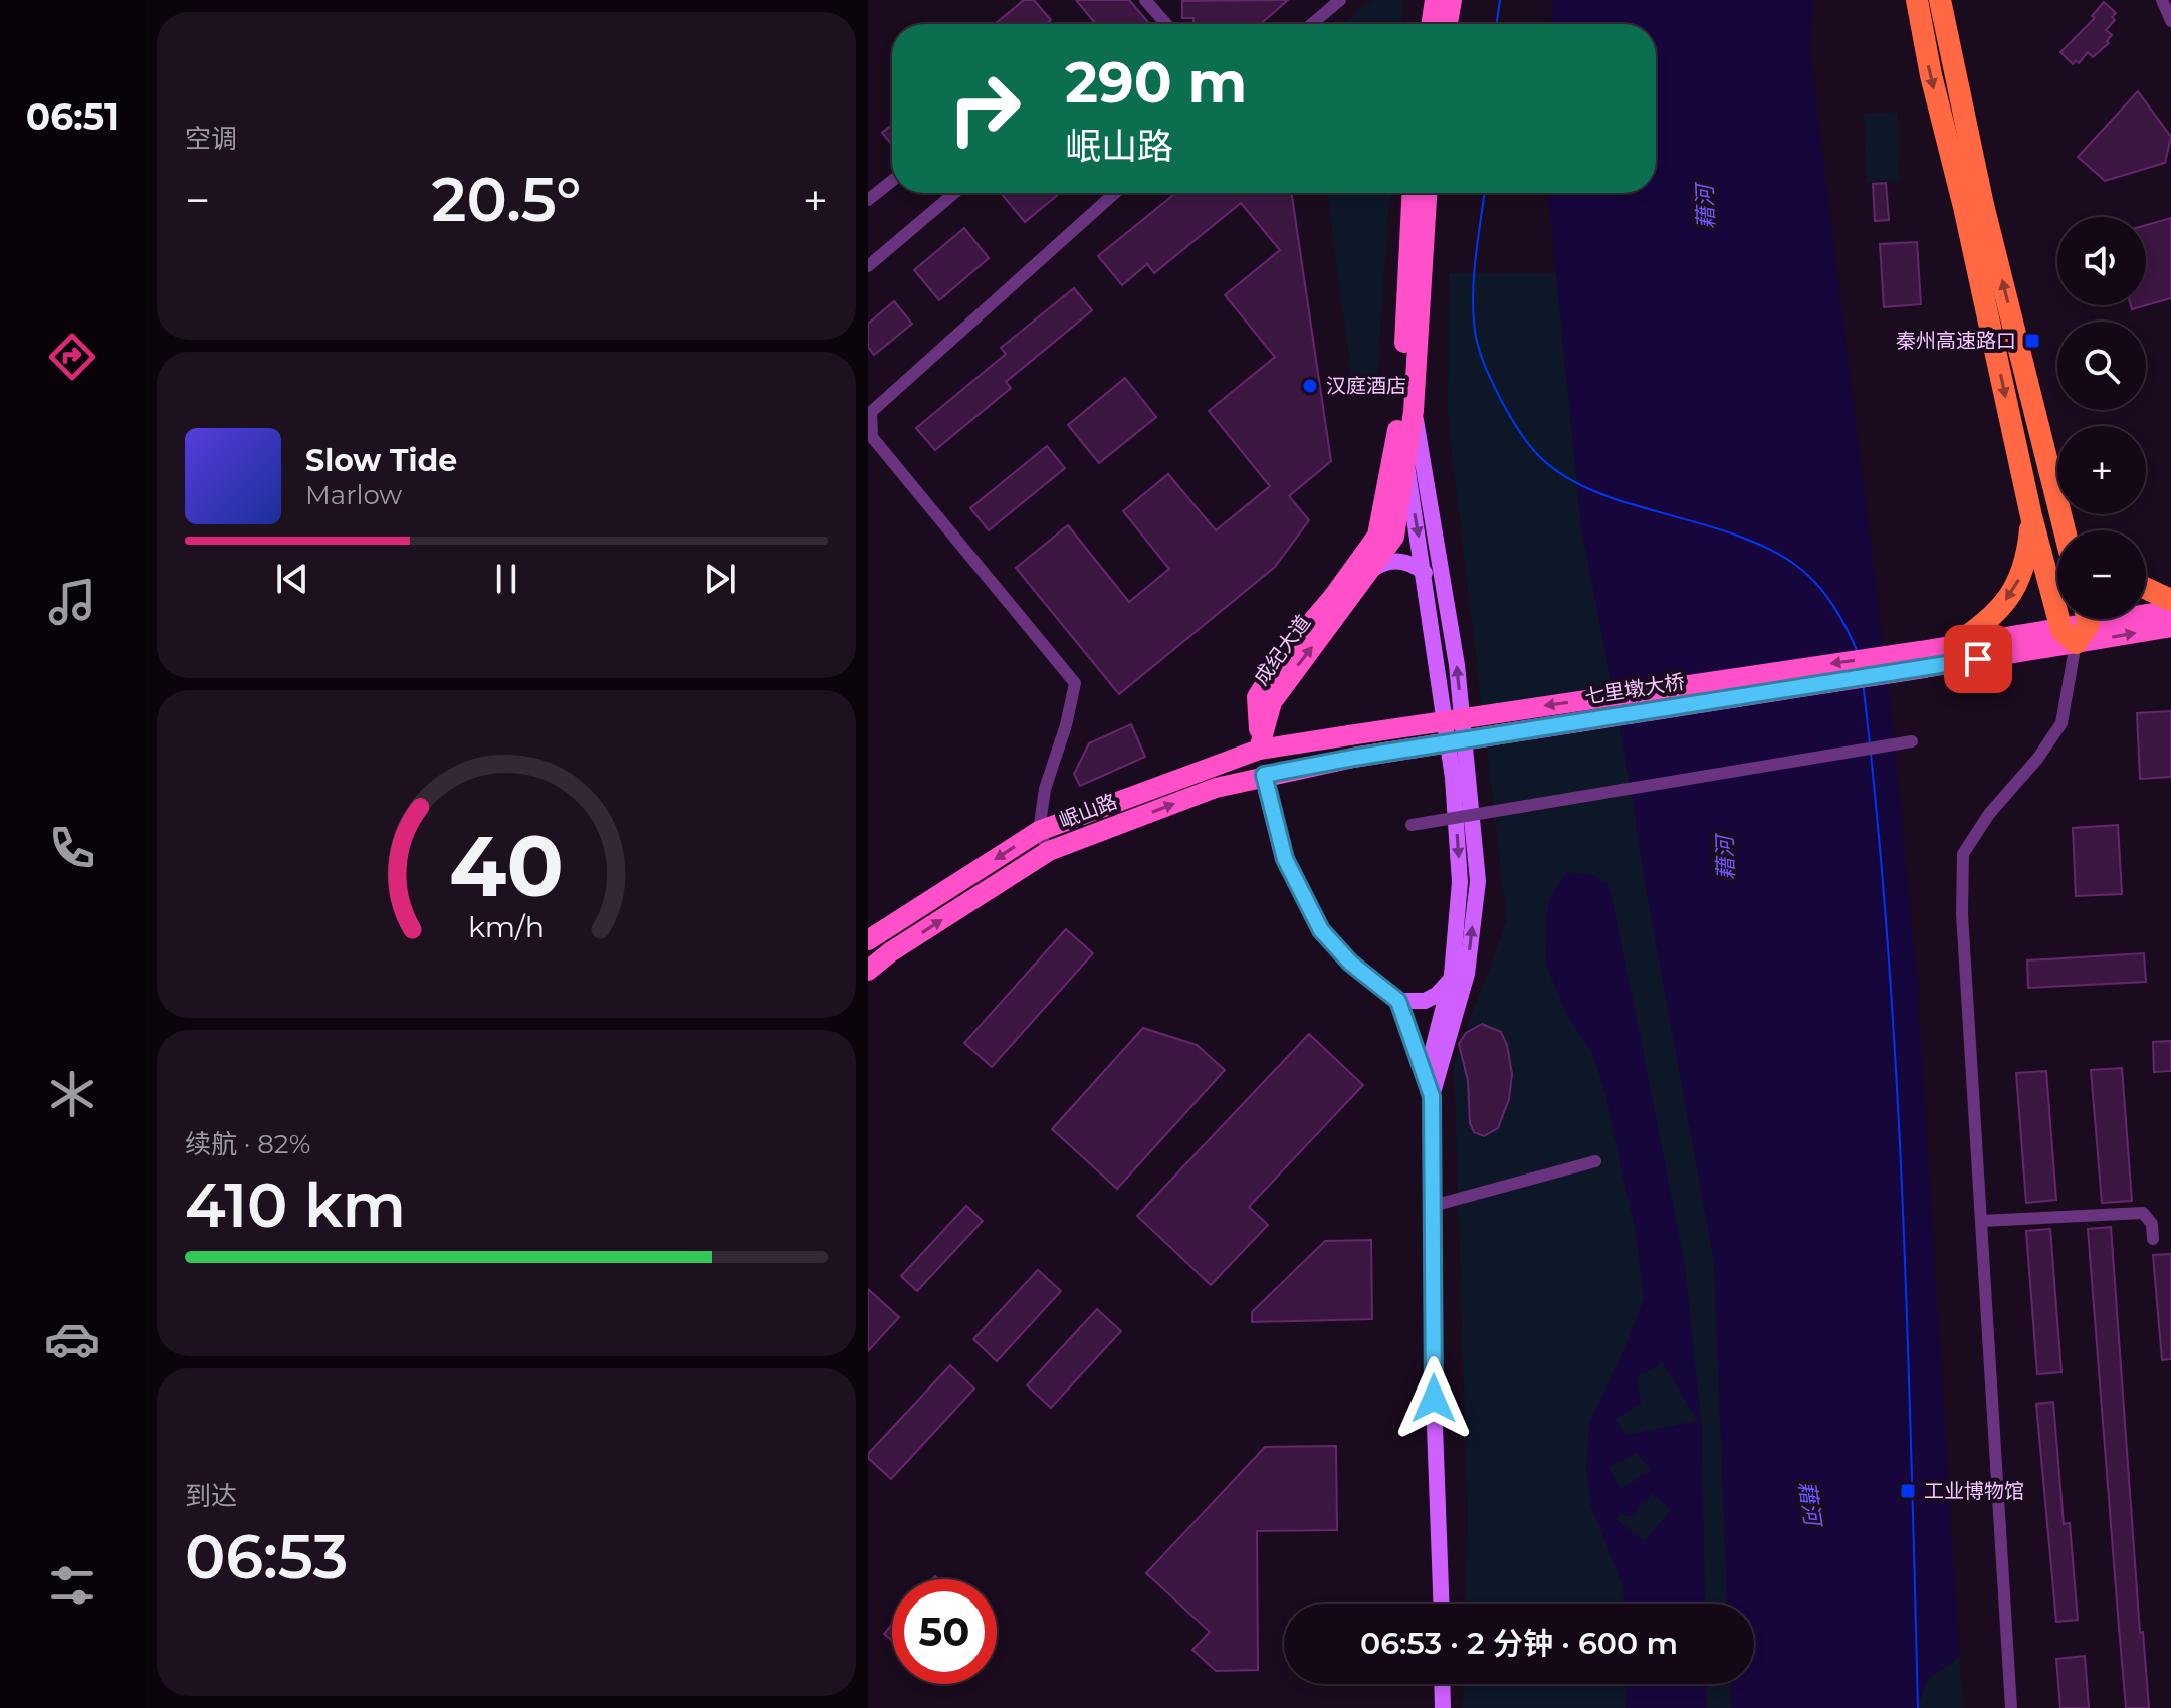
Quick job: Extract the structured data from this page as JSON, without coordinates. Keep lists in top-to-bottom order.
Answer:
{
  "streets": {
    "main road": ["成纪大道", "七里墩大桥", "岷山路"]
  },
  "crossings": [
    ["成纪大道", "岷山路"],
    ["七里墩大桥", "岷山路"]
  ],
  "water": ["藉河"],
  "places": {
    "transit": ["秦州高速路口", "工业博物馆"],
    "other": ["汉庭酒店"]
  },
  "page": {
    "tabs": "06:51",
    "tile": [
      "空调",
      ["续航 · 82%", "410 km"],
      ["到达", "06:53"]
    ],
    "turn": ["290 m", "岷山路"],
    "heat": ["−", "20.5°", "+"],
    "map_buttons": ["+", "−"],
    "song": ["Slow Tide", "Marlow"],
    "limit": "50",
    "trip": "06:53 · 2 分钟 · 600 m",
    "gauge": ["40", "km/h"]
  }
}
